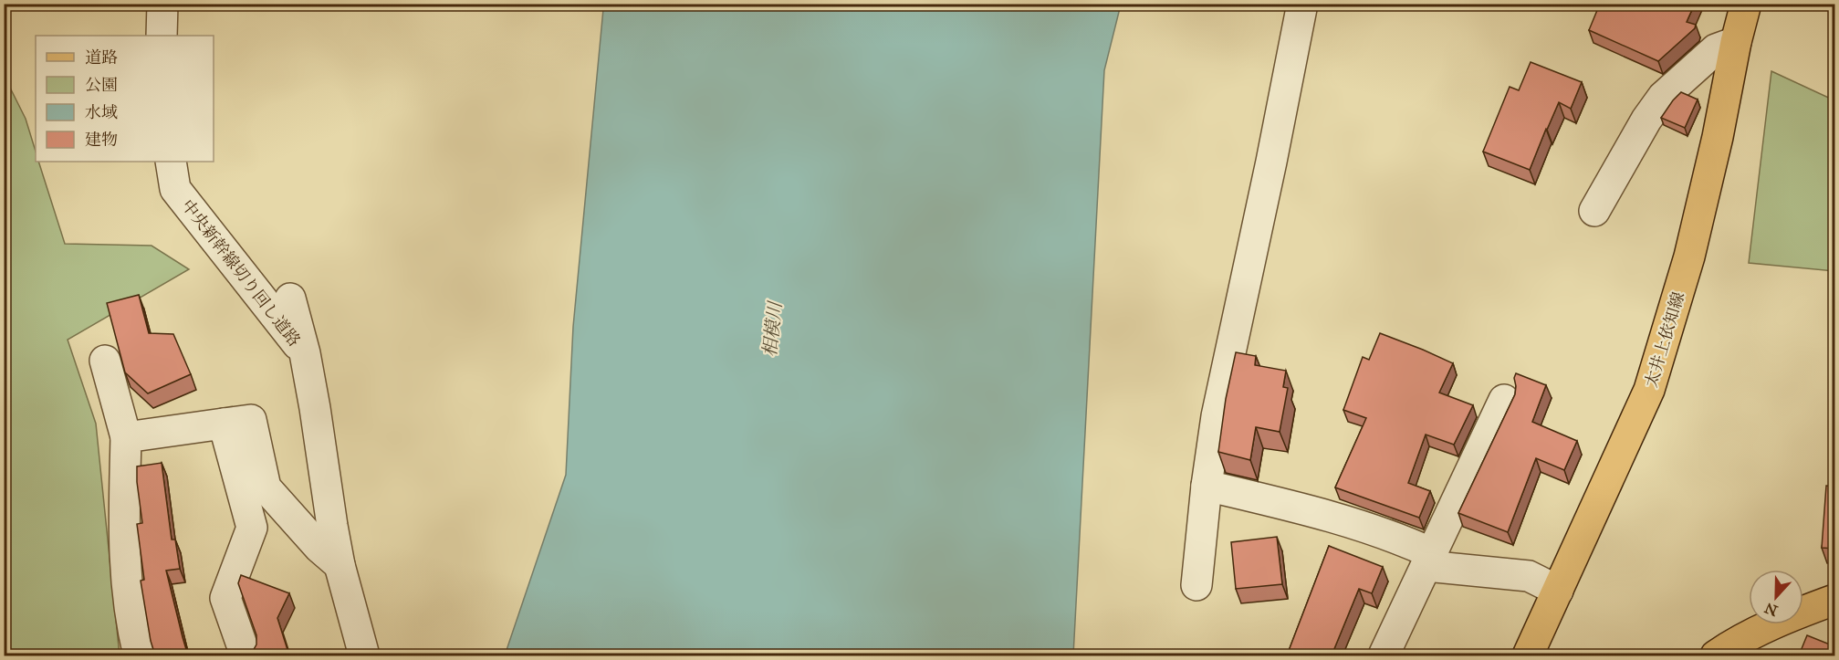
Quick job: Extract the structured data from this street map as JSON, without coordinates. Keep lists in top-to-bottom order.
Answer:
{
  "streets": {
    "main road": ["太井上依知線"],
    "street": ["中央新幹線切り回し道路"]
  },
  "water": ["相模川"],
  "legend": [
    "道路",
    "公園",
    "水域",
    "建物"
  ],
  "north": "bottom"
}
